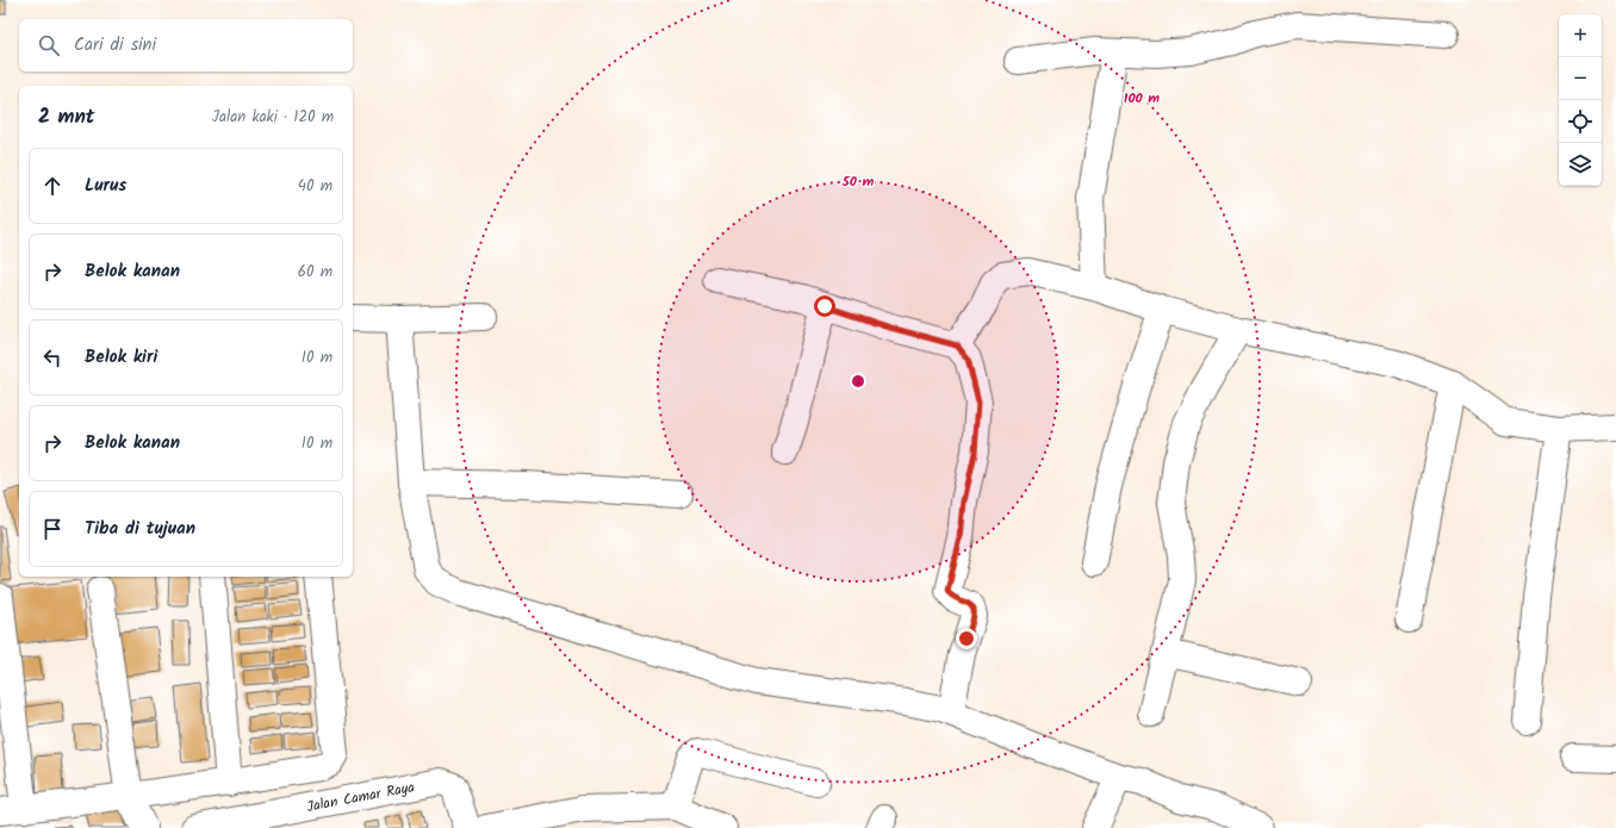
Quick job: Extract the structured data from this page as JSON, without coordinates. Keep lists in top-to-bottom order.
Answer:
{
  "streets": {
    "street": ["Jalan Camar Raya"]
  },
  "page": {
    "map_buttons": ["+", "−"],
    "search": "Cari di sini",
    "heading": ["2 mnt", "Jalan kaki · 120 m"],
    "list": [
      ["Lurus", "40 m"],
      ["Belok kanan", "60 m"],
      ["Belok kiri", "10 m"],
      ["Belok kanan", "10 m"],
      "Tiba di tujuan"
    ]
  },
  "rings": ["100 m", "50 m"]
}
